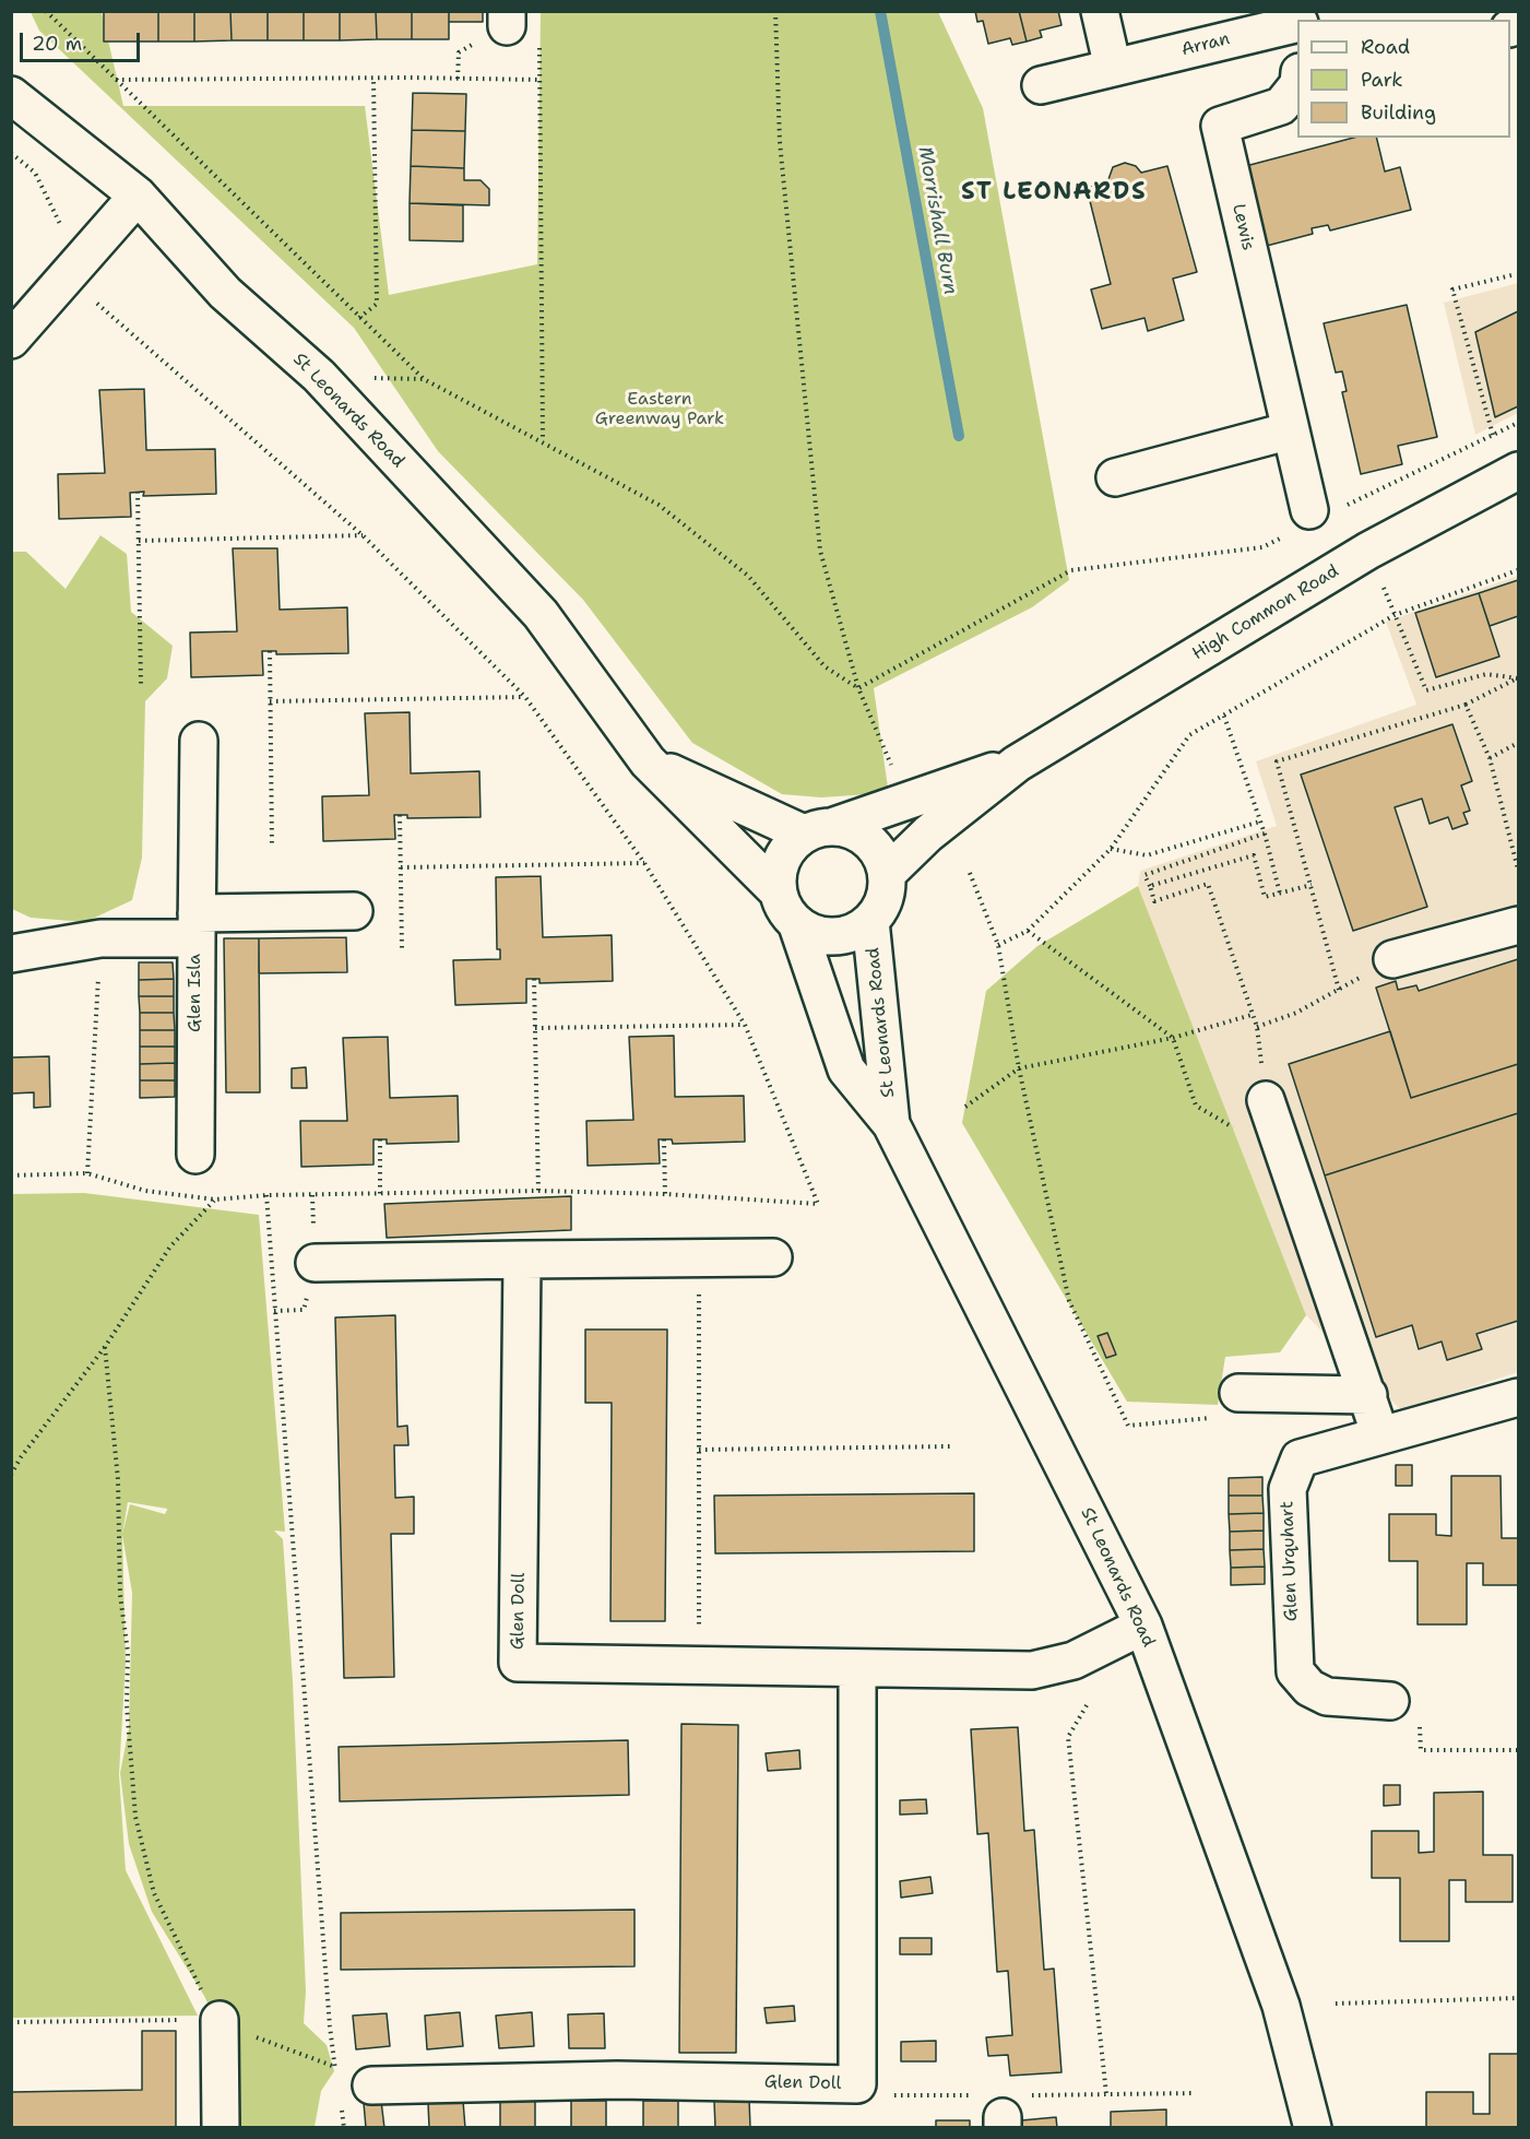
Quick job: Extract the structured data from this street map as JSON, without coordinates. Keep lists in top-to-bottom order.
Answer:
{
  "streets": {
    "street": [
      "Arran",
      "Lewis",
      "St Leonards Road",
      "High Common Road",
      "Glen Isla",
      "Glen Urquhart",
      "Glen Doll"
    ]
  },
  "crossings": [
    ["St Leonards Road", "High Common Road"],
    ["St Leonards Road", "Glen Doll"]
  ],
  "districts": ["ST LEONARDS"],
  "water": ["Morrishall Burn"],
  "parks": ["Eastern Greenway Park"],
  "legend": ["Road", "Park", "Building"],
  "scale_bar": "20 m"
}
